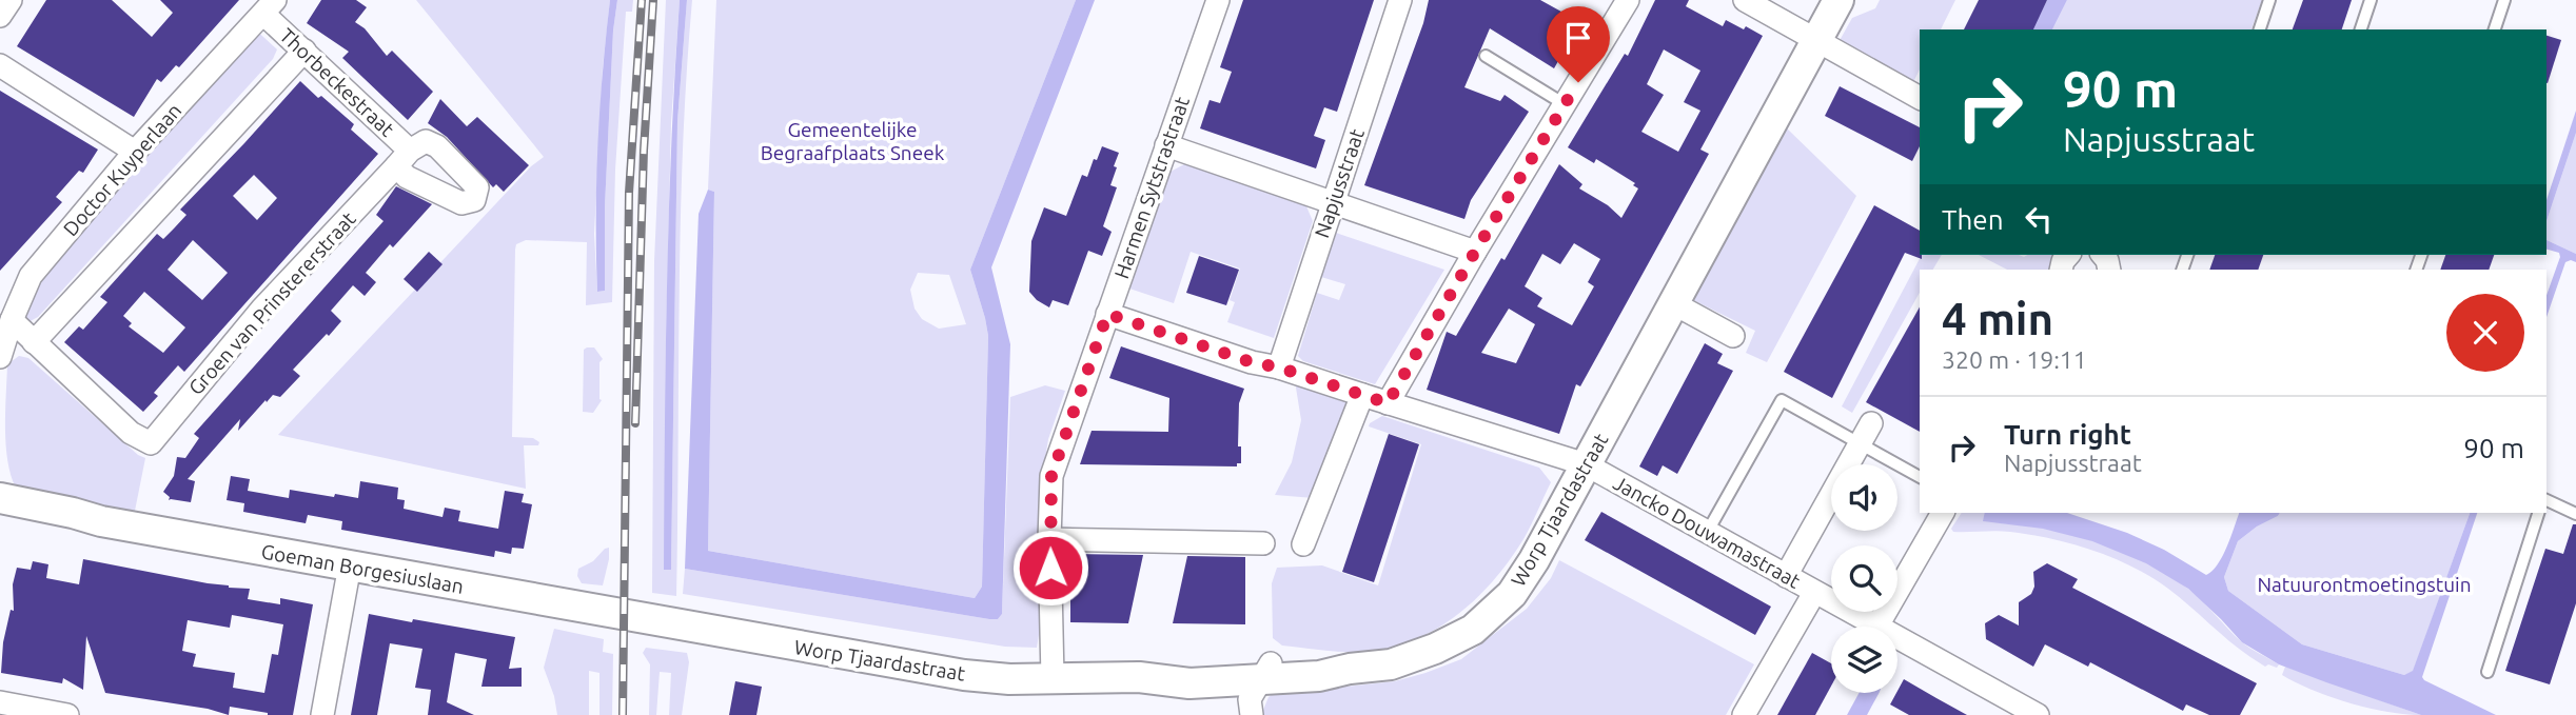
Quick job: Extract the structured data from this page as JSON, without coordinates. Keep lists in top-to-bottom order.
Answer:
{
  "streets": {
    "main road": ["Worp Tjaardastraat", "Goeman Borgesiuslaan"],
    "street": [
      "Thorbeckestraat",
      "Doctor Kuyperlaan",
      "Napjusstraat",
      "Harmen Sytstrastraat",
      "Groen van Prinstererstraat",
      "Jancko Douwamastraat"
    ]
  },
  "crossings": [
    ["Thorbeckestraat", "Doctor Kuyperlaan"],
    ["Thorbeckestraat", "Groen van Prinstererstraat"],
    ["Harmen Sytstrastraat", "Worp Tjaardastraat"],
    ["Worp Tjaardastraat", "Jancko Douwamastraat"],
    ["Worp Tjaardastraat", "Goeman Borgesiuslaan"]
  ],
  "parks": ["Gemeentelijke Begraafplaats Sneek", "Natuurontmoetingstuin"],
  "page": {
    "turn": ["90 m", "Napjusstraat"],
    "then": "Then",
    "heading": ["4 min", "320 m · 19:11"],
    "list": [
      {
        "name": "Turn right",
        "note": "Napjusstraat",
        "value": "90 m"
      }
    ]
  }
}
